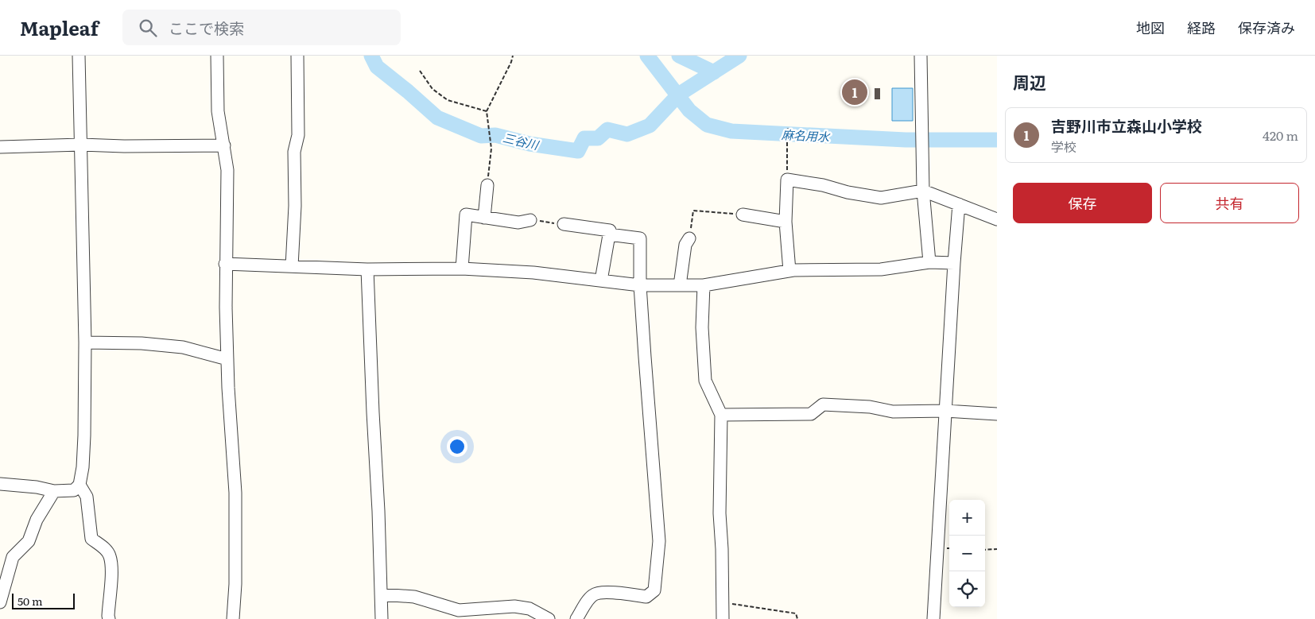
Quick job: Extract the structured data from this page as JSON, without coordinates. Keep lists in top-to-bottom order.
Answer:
{
  "water": ["麻名用水", "三谷川"],
  "scale_bar": "50 m",
  "page": {
    "header": "Mapleaf",
    "search": "ここで検索",
    "nav": ["地図", "経路", "保存済み"],
    "heading": "周辺",
    "pins": "1",
    "list": [
      {
        "mark": "1",
        "name": "吉野川市立森山小学校",
        "note": "学校",
        "value": "420 m"
      }
    ],
    "buttons": ["保存", "共有"],
    "map_buttons": ["+", "−"],
    "scale": "50 m"
  }
}
